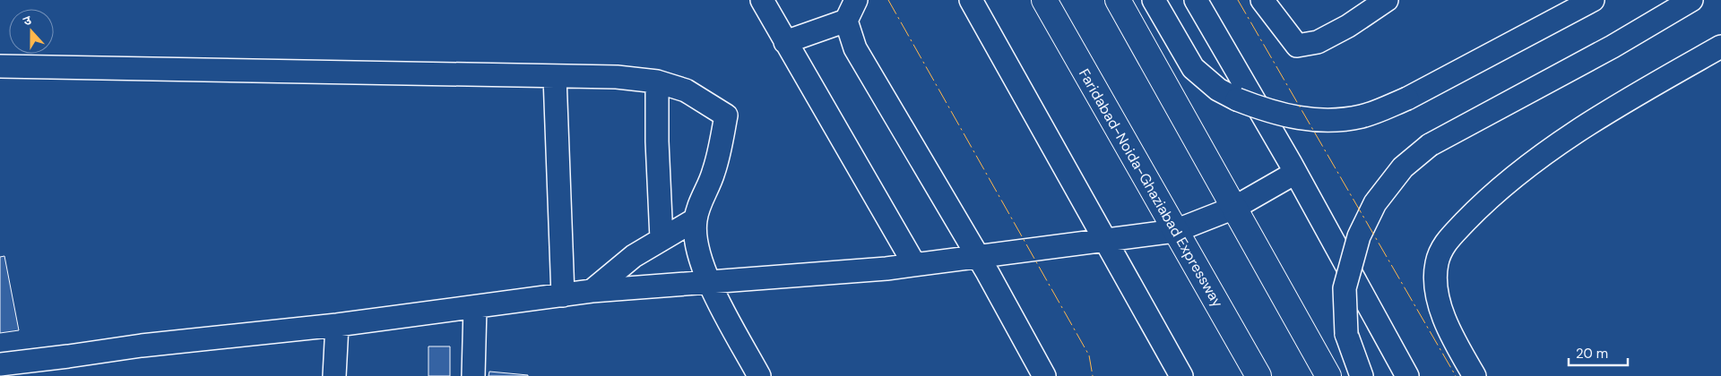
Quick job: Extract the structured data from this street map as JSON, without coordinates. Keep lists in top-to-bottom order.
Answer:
{
  "streets": {
    "main road": ["Faridabad-Noida-Ghaziabad Expressway"]
  },
  "scale_bar": "20 m",
  "north": "top"
}
